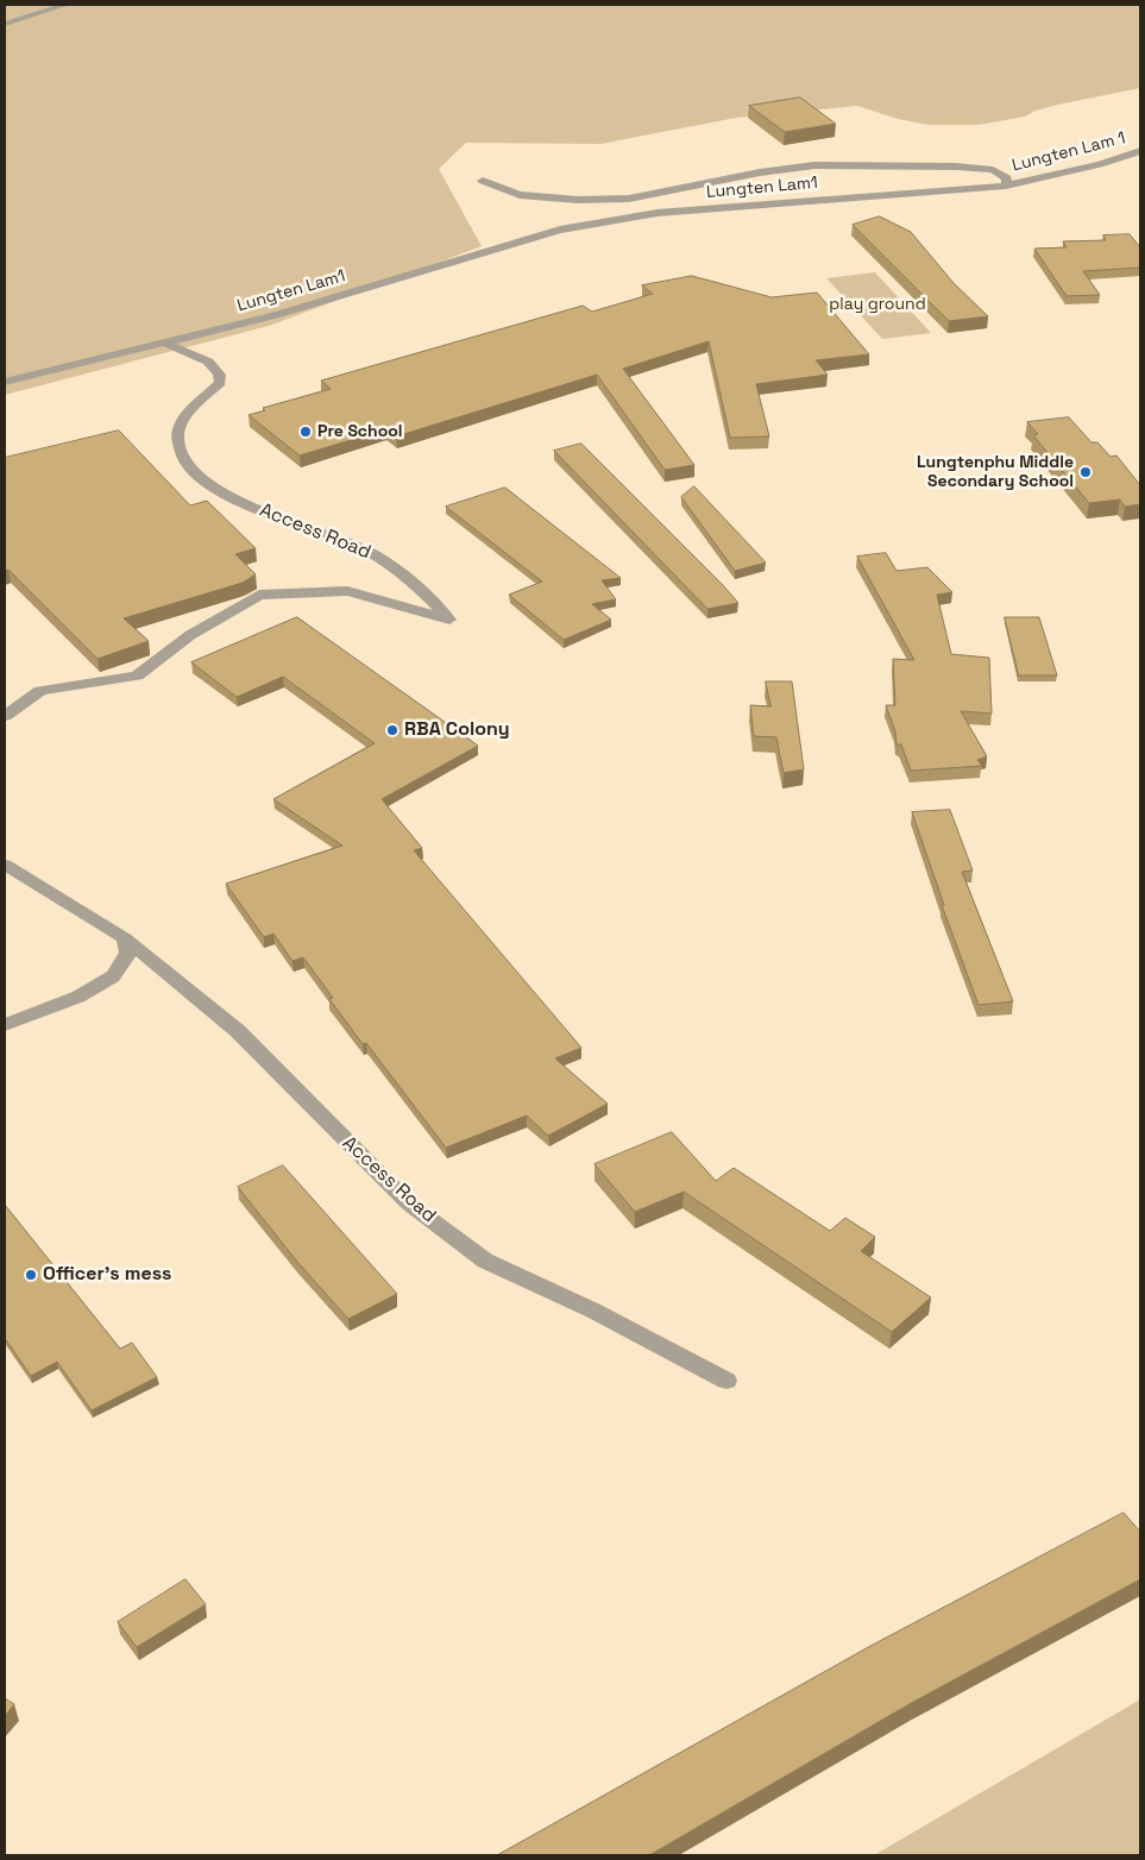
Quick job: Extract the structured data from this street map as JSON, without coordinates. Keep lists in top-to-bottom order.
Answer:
{
  "streets": {
    "street": ["Lungten Lam 1", "Lungten Lam1", "Access Road"]
  },
  "crossings": [
    ["Lungten Lam 1", "Lungten Lam1"],
    ["Lungten Lam1", "Access Road"]
  ],
  "parks": ["play ground"],
  "places": [
    "Pre School",
    "Lungtenphu Middle Secondary School",
    "RBA Colony",
    "Officer's mess"
  ]
}
